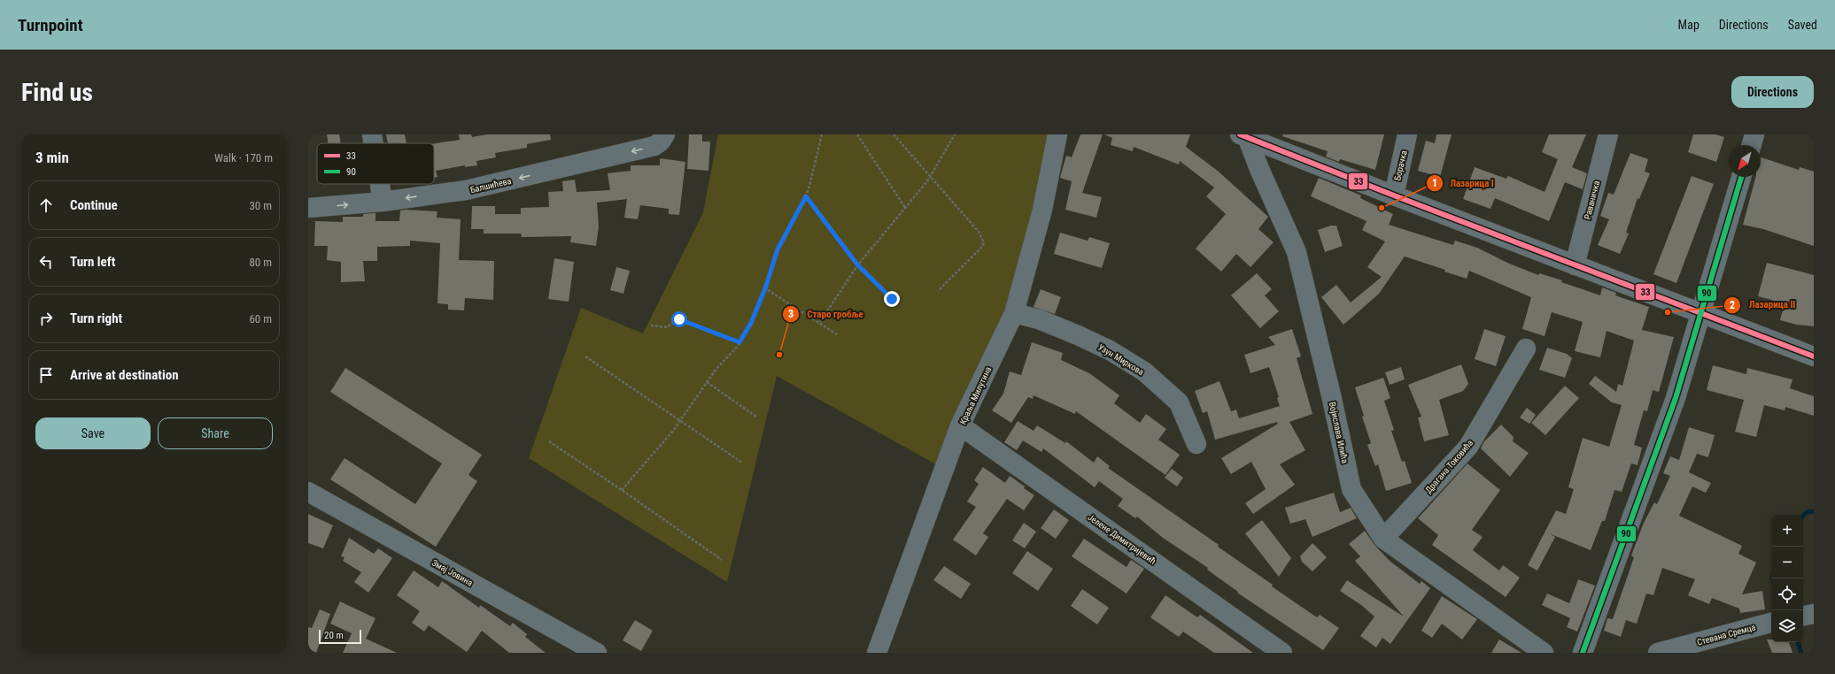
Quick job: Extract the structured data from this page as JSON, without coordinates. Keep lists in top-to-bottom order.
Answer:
{
  "streets": {
    "street": [
      "Борачка",
      "Балшићева",
      "Раваничка",
      "Узун Миркова",
      "Краља Милутина",
      "Војислава Илића",
      "Драгана Токовића",
      "Јелене Димитријевић",
      "Змај Јовина",
      "Стевана Сремца"
    ]
  },
  "crossings": [
    ["Узун Миркова", "Краља Милутина"],
    ["Краља Милутина", "Јелене Димитријевић"],
    ["Војислава Илића", "Драгана Токовића"]
  ],
  "places": ["Лазарица I", "Лазарица II", "Старо гробље"],
  "lines": ["transit line 33", "transit line 90"],
  "legend": ["33", "90"],
  "scale_bar": "20 m",
  "north": "bottom left",
  "page": {
    "header": "Turnpoint",
    "nav": ["Map", "Directions", "Saved"],
    "buttons": [
      "Directions",
      ["Save", "Share"]
    ],
    "title": "Find us",
    "heading": ["3 min", "Walk · 170 m"],
    "list": [
      ["Continue", "30 m"],
      ["Turn left", "80 m"],
      ["Turn right", "60 m"],
      "Arrive at destination"
    ],
    "map_buttons": ["+", "−"],
    "scale": "20 m"
  }
}
